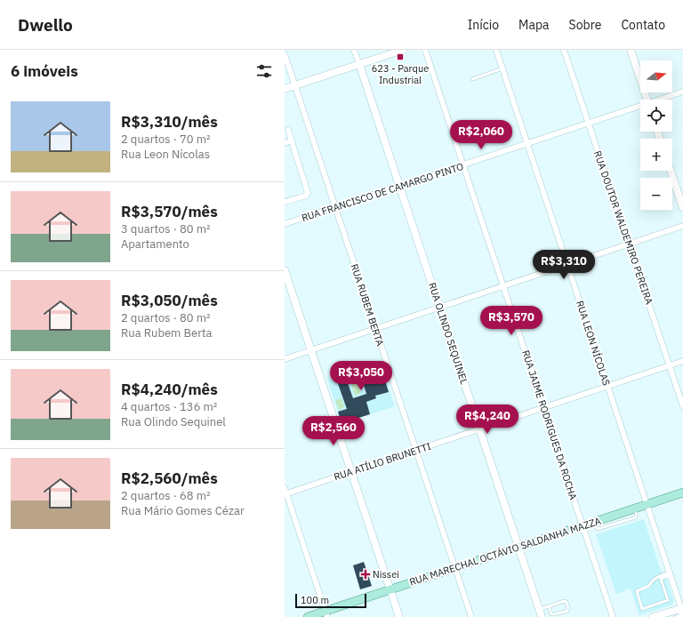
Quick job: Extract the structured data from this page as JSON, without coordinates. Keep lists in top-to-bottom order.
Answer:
{
  "streets": {
    "main road": ["RUA MARECHAL OCTÁVIO SALDANHA MAZZA"],
    "street": [
      "RUA FRANCISCO DE CAMARGO PINTO",
      "RUA DOUTOR WALDEMIRO PEREIRA",
      "RUA RUBEM BERTA",
      "RUA OLINDO SEQUINEL",
      "RUA LEON NÍCOLAS",
      "RUA JAIME RODRIGUES DA ROCHA",
      "RUA ATÍLIO BRUNETTI"
    ]
  },
  "crossings": [
    ["RUA FRANCISCO DE CAMARGO PINTO", "RUA DOUTOR WALDEMIRO PEREIRA"],
    ["RUA FRANCISCO DE CAMARGO PINTO", "RUA RUBEM BERTA"],
    ["RUA FRANCISCO DE CAMARGO PINTO", "RUA OLINDO SEQUINEL"],
    ["RUA FRANCISCO DE CAMARGO PINTO", "RUA LEON NÍCOLAS"],
    ["RUA FRANCISCO DE CAMARGO PINTO", "RUA JAIME RODRIGUES DA ROCHA"],
    ["RUA DOUTOR WALDEMIRO PEREIRA", "RUA ATÍLIO BRUNETTI"],
    ["RUA RUBEM BERTA", "RUA ATÍLIO BRUNETTI"],
    ["RUA RUBEM BERTA", "RUA MARECHAL OCTÁVIO SALDANHA MAZZA"],
    ["RUA OLINDO SEQUINEL", "RUA ATÍLIO BRUNETTI"],
    ["RUA OLINDO SEQUINEL", "RUA MARECHAL OCTÁVIO SALDANHA MAZZA"],
    ["RUA LEON NÍCOLAS", "RUA ATÍLIO BRUNETTI"],
    ["RUA LEON NÍCOLAS", "RUA MARECHAL OCTÁVIO SALDANHA MAZZA"],
    ["RUA JAIME RODRIGUES DA ROCHA", "RUA ATÍLIO BRUNETTI"],
    ["RUA JAIME RODRIGUES DA ROCHA", "RUA MARECHAL OCTÁVIO SALDANHA MAZZA"]
  ],
  "places": {
    "transit": ["623 - Parque Industrial"],
    "health": ["Nissei"]
  },
  "scale_bar": "100 m",
  "north": "right",
  "page": {
    "header": "Dwello",
    "nav": [
      "Início",
      "Mapa",
      "Sobre",
      "Contato"
    ],
    "heading": "6 imóveis",
    "map_buttons": ["+", "−"],
    "list": [
      {
        "name": "R$3,310/mês",
        "note": "2 quartos · 70 m² · Rua Leon Nícolas"
      },
      {
        "name": "R$3,570/mês",
        "note": "3 quartos · 80 m² · Apartamento"
      },
      {
        "name": "R$3,050/mês",
        "note": "2 quartos · 80 m² · Rua Rubem Berta"
      },
      {
        "name": "R$4,240/mês",
        "note": "4 quartos · 136 m² · Rua Olindo Sequinel"
      },
      {
        "name": "R$2,560/mês",
        "note": "2 quartos · 68 m² · Rua Mário Gomes Cézar"
      }
    ],
    "price": [
      "R$2,060",
      "R$3,310",
      "R$3,570",
      "R$3,050",
      "R$4,240",
      "R$2,560"
    ],
    "scale": "100 m"
  }
}
